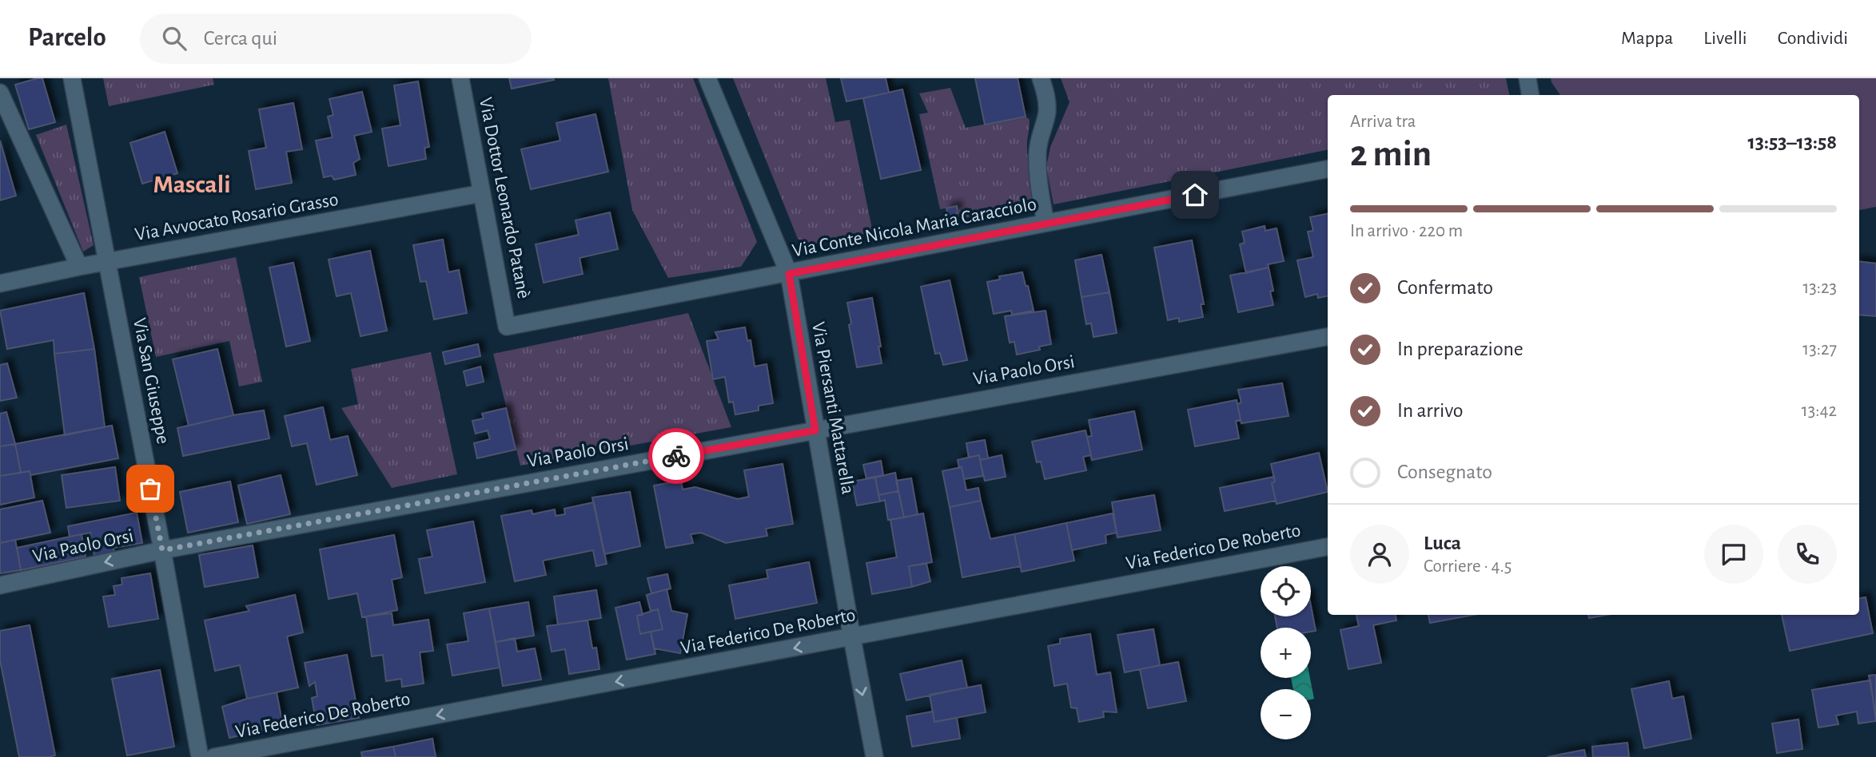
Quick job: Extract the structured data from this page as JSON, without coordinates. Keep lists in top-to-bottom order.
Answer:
{
  "streets": {
    "street": [
      "Via Dottor Leonardo Patanè",
      "Via Avvocato Rosario Grasso",
      "Via Conte Nicola Maria Caracciolo",
      "Via Paolo Orsi",
      "Via San Giuseppe",
      "Via Piersanti Mattarella",
      "Via Federico De Roberto"
    ]
  },
  "crossings": [
    ["Via Dottor Leonardo Patanè", "Via Avvocato Rosario Grasso"],
    ["Via Dottor Leonardo Patanè", "Via Conte Nicola Maria Caracciolo"],
    ["Via Avvocato Rosario Grasso", "Via San Giuseppe"],
    ["Via Conte Nicola Maria Caracciolo", "Via Piersanti Mattarella"],
    ["Via Paolo Orsi", "Via San Giuseppe"],
    ["Via Paolo Orsi", "Via Piersanti Mattarella"],
    ["Via Piersanti Mattarella", "Via Federico De Roberto"]
  ],
  "one_way": ["Via Federico De Roberto"],
  "districts": ["Mascali"],
  "page": {
    "header": "Parcelo",
    "search": "Cerca qui",
    "nav": ["Mappa", "Livelli", "Condividi"],
    "heading": ["2 min", "Arriva tra", "13:53–13:58"],
    "panel": ["Luca", "Corriere · 4.5"],
    "bar": "In arrivo · 220 m",
    "list": [
      ["Confermato", "13:23"],
      ["In preparazione", "13:27"],
      ["In arrivo", "13:42"],
      "Consegnato"
    ],
    "map_buttons": ["+", "−"]
  }
}
